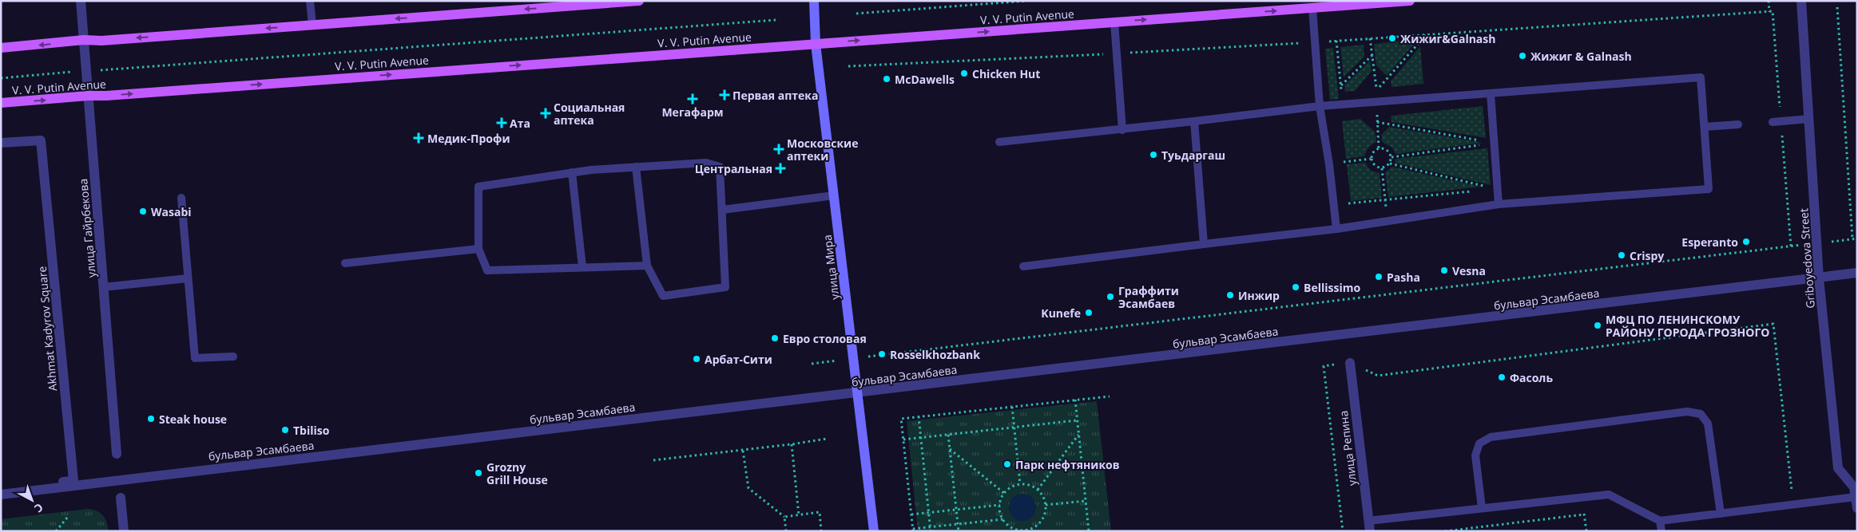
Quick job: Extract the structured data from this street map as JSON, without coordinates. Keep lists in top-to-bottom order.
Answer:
{
  "streets": {
    "main road": ["V. V. Putin Avenue", "улица Мира"],
    "street": [
      "улица Гайрбекова",
      "Griboyedova Street",
      "бульвар Эсамбаева",
      "Akhmat Kadyrov Square",
      "улица Репина"
    ]
  },
  "crossings": [
    ["V. V. Putin Avenue", "улица Гайрбекова"],
    ["V. V. Putin Avenue", "улица Мира"],
    ["Griboyedova Street", "бульвар Эсамбаева"],
    ["улица Мира", "бульвар Эсамбаева"]
  ],
  "places": {
    "other": [
      "Жижиг&Galnash",
      "Жижиг & Galnash",
      "Chicken Hut",
      "McDawells",
      "Туьдаргаш",
      "Wasabi",
      "Esperanto",
      "Crispy",
      "Vesna",
      "Pasha",
      "Bellissimo",
      "Инжир",
      "Граффити Эсамбаев",
      "Kunefe",
      "МФЦ ПО ЛЕНИНСКОМУ РАЙОНУ ГОРОДА ГРОЗНОГО",
      "Евро столовая",
      "Rosselkhozbank",
      "Арбат-Сити",
      "Фасоль",
      "Steak house",
      "Tbiliso",
      "Парк нефтяников",
      "Grozny Grill House"
    ],
    "health": [
      "Первая аптека",
      "Мегафарм",
      "Социальная аптека",
      "Ата",
      "Медик-Профи",
      "Московские аптеки",
      "Центральная"
    ]
  },
  "north": "bottom right"
}
